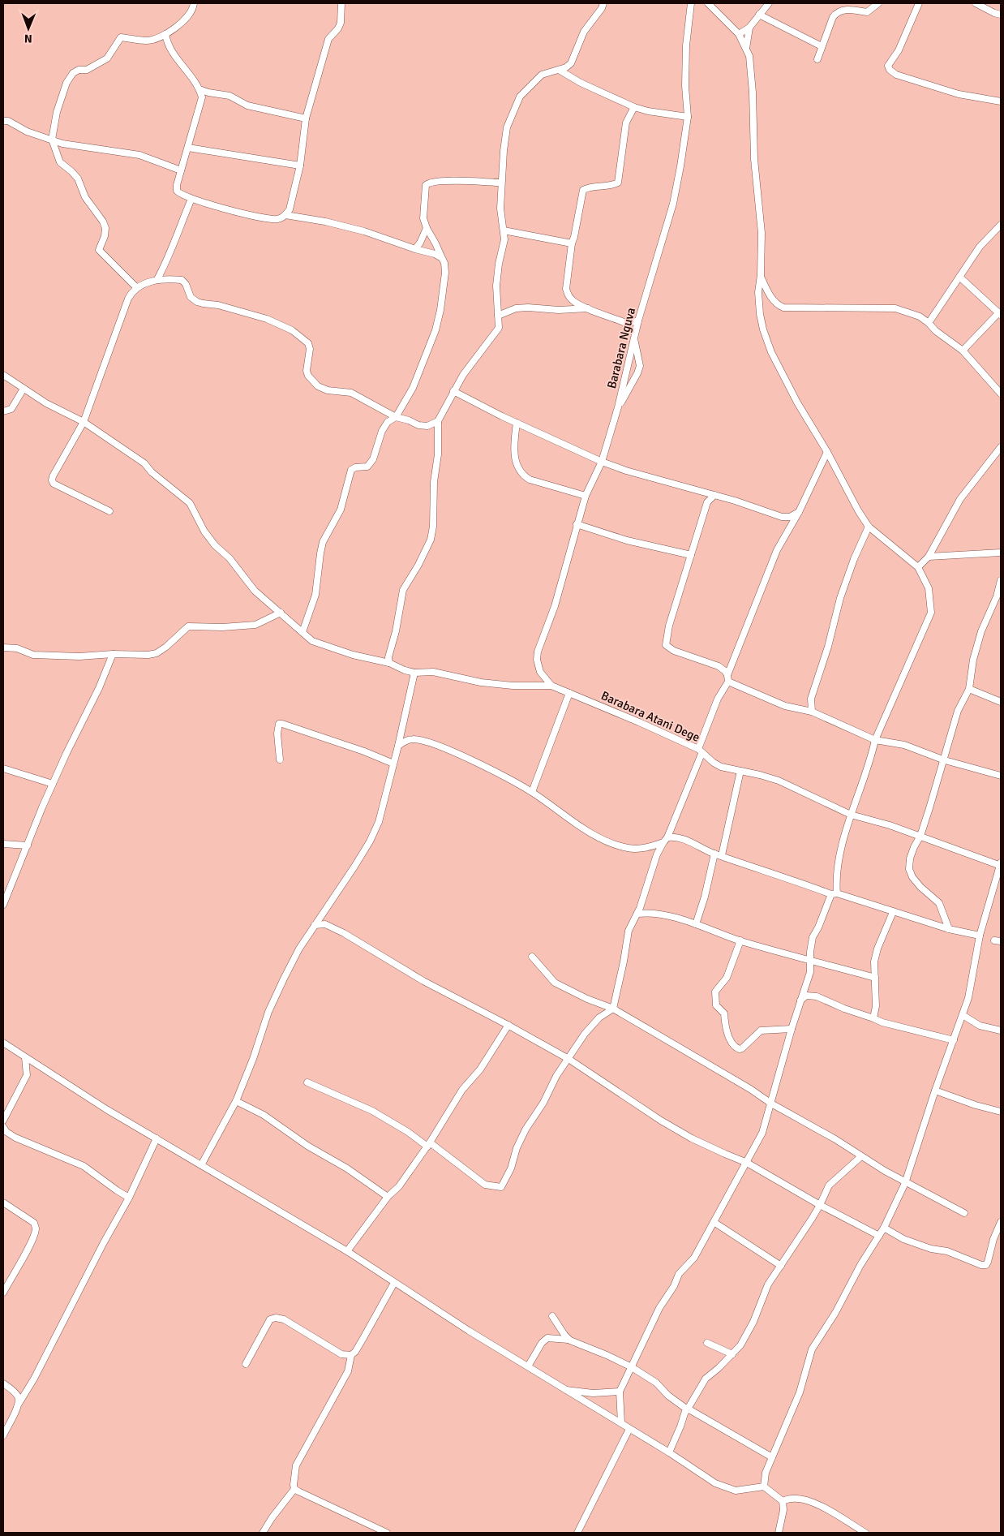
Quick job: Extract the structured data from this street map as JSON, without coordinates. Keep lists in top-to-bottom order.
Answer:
{
  "streets": {
    "street": ["Barabara Nguva", "Barabara Atani Dege"]
  },
  "crossings": [
    ["Barabara Nguva", "Barabara Atani Dege"]
  ],
  "north": "bottom"
}
